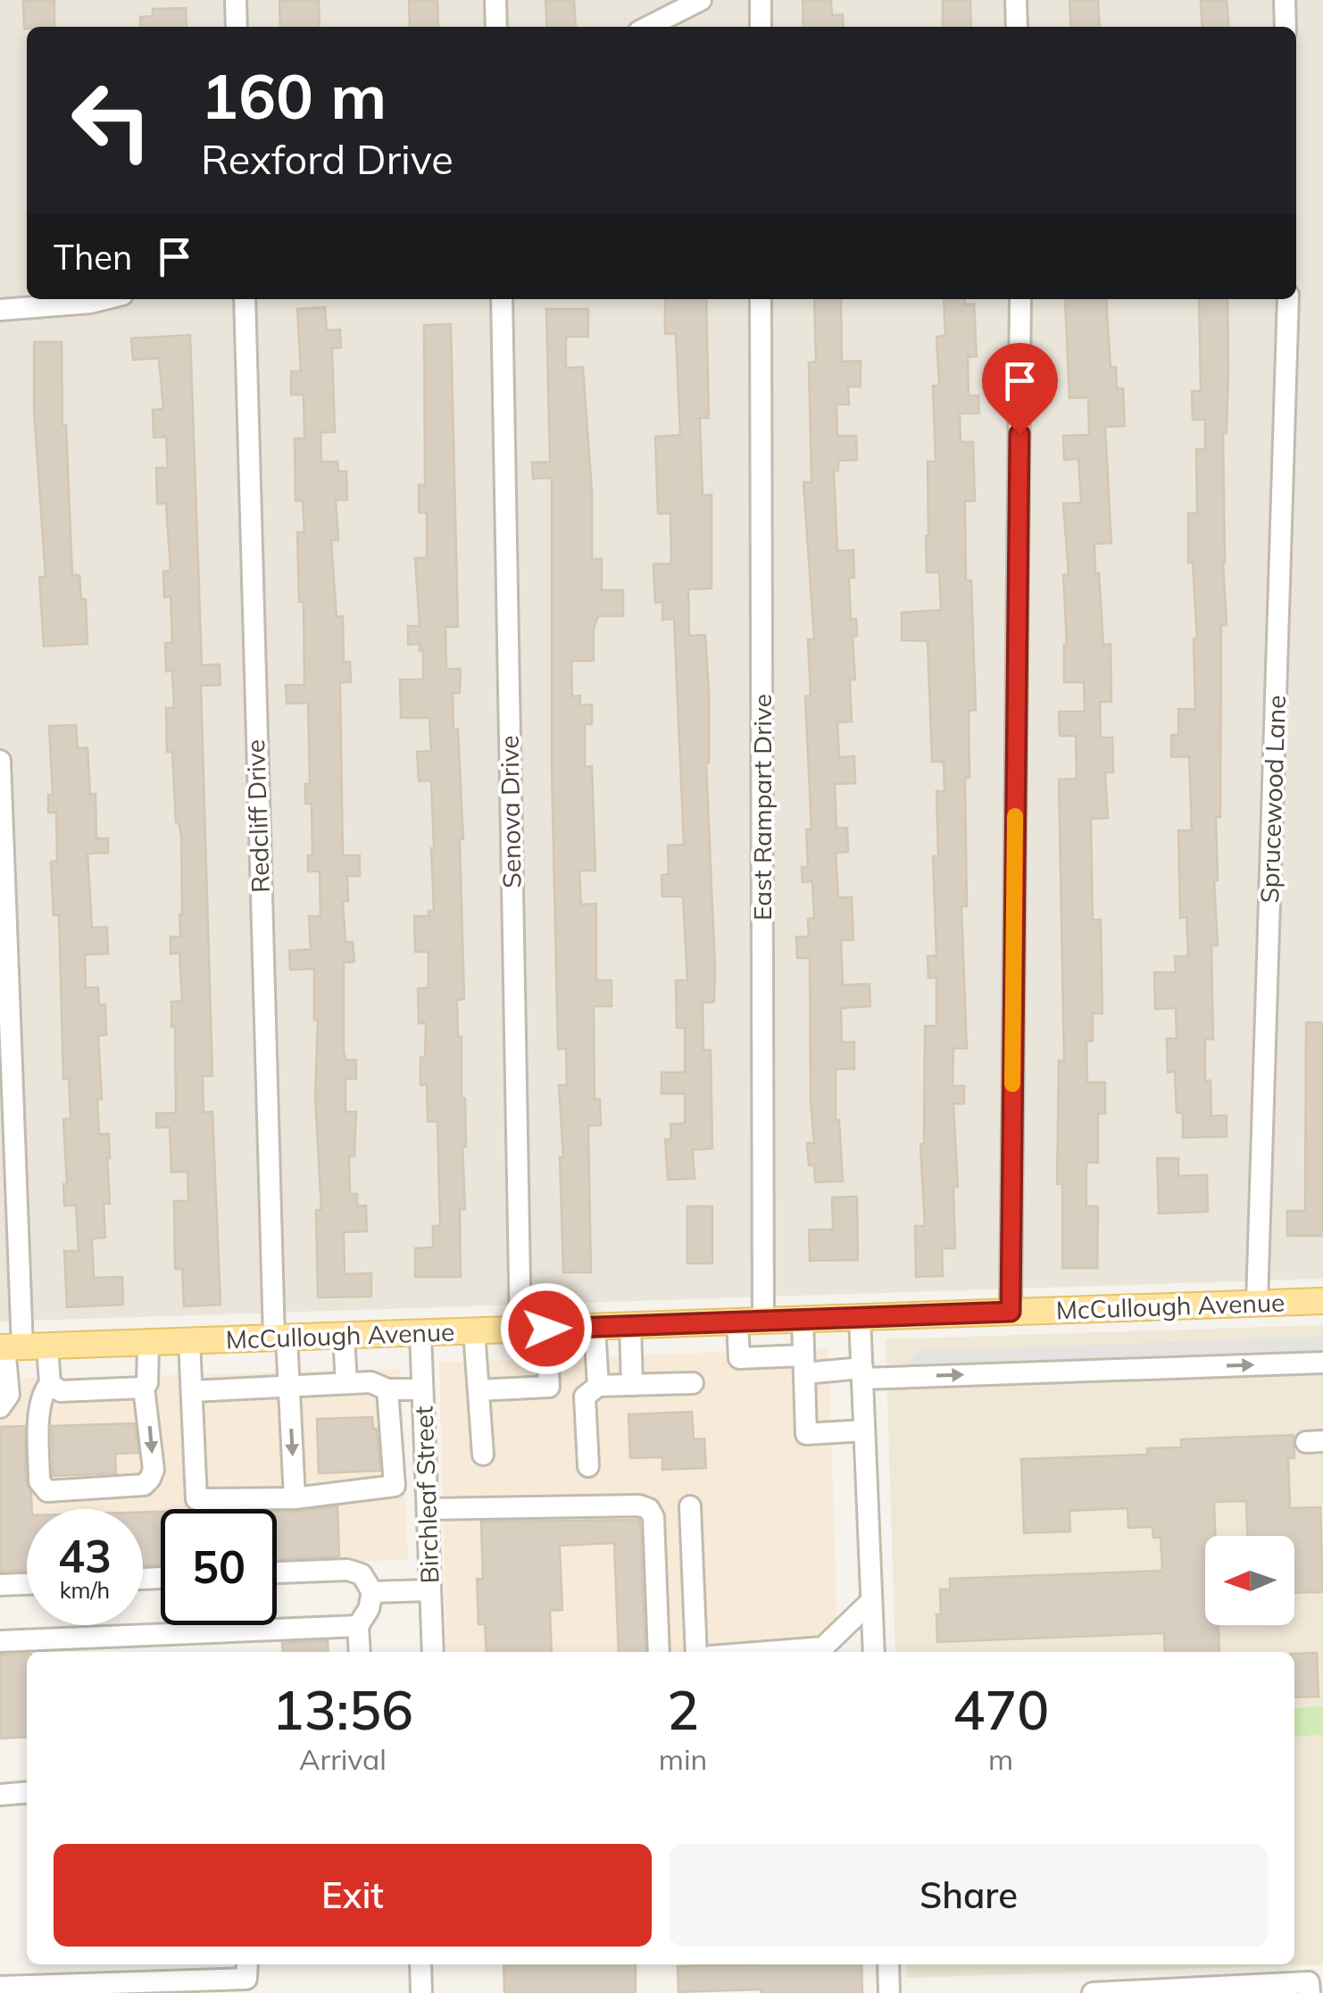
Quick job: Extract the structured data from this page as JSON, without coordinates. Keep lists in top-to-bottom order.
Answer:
{
  "streets": {
    "main road": ["McCullough Avenue"],
    "street": [
      "Sprucewood Lane",
      "East Rampart Drive",
      "Senova Drive",
      "Redcliff Drive",
      "Birchleaf Street"
    ]
  },
  "crossings": [
    ["Sprucewood Lane", "McCullough Avenue"],
    ["East Rampart Drive", "McCullough Avenue"],
    ["Senova Drive", "McCullough Avenue"],
    ["Redcliff Drive", "McCullough Avenue"],
    ["McCullough Avenue", "Birchleaf Street"]
  ],
  "north": "left",
  "page": {
    "turn": ["160 m", "Rexford Drive"],
    "then": "Then",
    "speed": "43 km/h",
    "limit": "50",
    "eta": [
      "13:56",
      "Arrival",
      "2",
      "min",
      "470",
      "m"
    ],
    "buttons": ["Exit", "Share"]
  }
}
